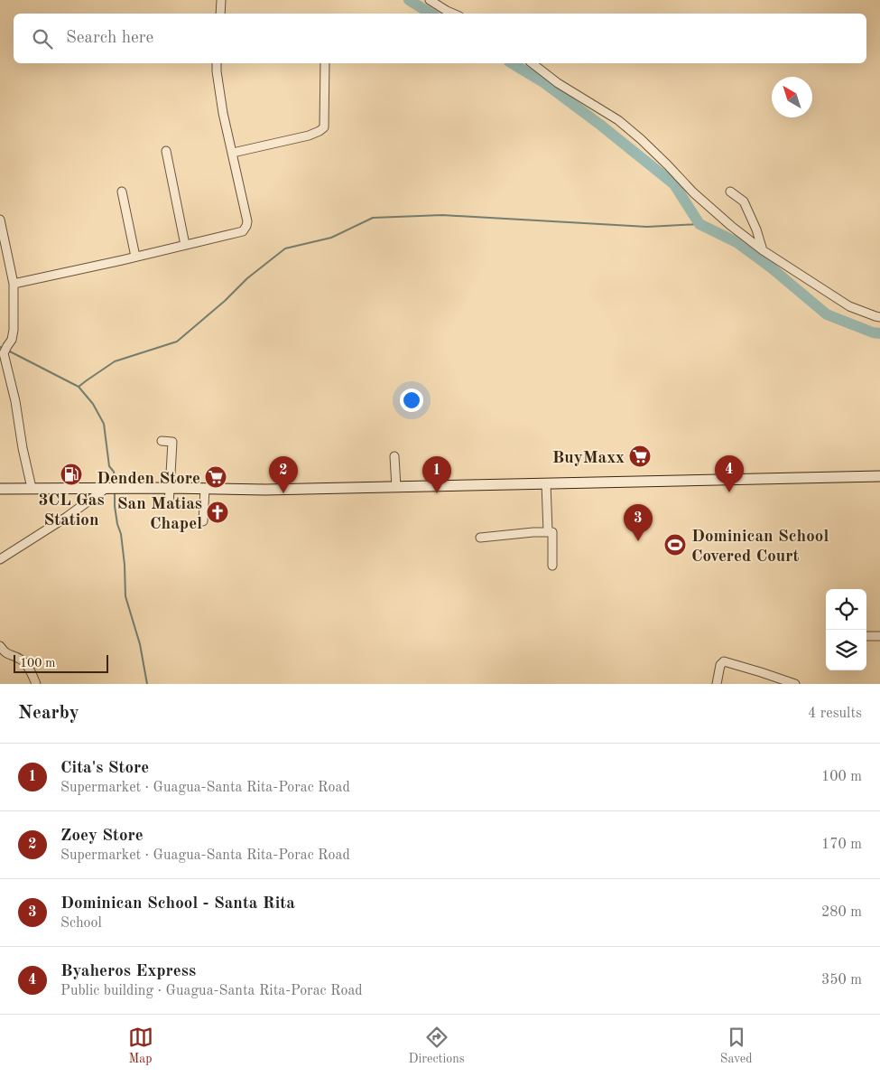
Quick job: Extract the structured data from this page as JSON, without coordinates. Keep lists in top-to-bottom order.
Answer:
{
  "places": {
    "supermarket": ["BuyMaxx", "Denden Store"],
    "fuel station": ["3CL Gas Station"],
    "church": ["San Matias Chapel"],
    "sports": ["Dominican School Covered Court"]
  },
  "scale_bar": "100 m",
  "north": "top left",
  "page": {
    "search": "Search here",
    "pins": [
      "4",
      "1",
      "2",
      "3"
    ],
    "scale": "100 m",
    "heading": ["Nearby", "4 results"],
    "list": [
      {
        "mark": "1",
        "name": "Cita's Store",
        "note": "Supermarket · Guagua-Santa Rita-Porac Road",
        "value": "100 m"
      },
      {
        "mark": "2",
        "name": "Zoey Store",
        "note": "Supermarket · Guagua-Santa Rita-Porac Road",
        "value": "170 m"
      },
      {
        "mark": "3",
        "name": "Dominican School - Santa Rita",
        "note": "School",
        "value": "280 m"
      },
      {
        "mark": "4",
        "name": "Byaheros Express",
        "note": "Public building · Guagua-Santa Rita-Porac Road",
        "value": "350 m"
      }
    ],
    "nav": ["Map", "Directions", "Saved"]
  }
}
